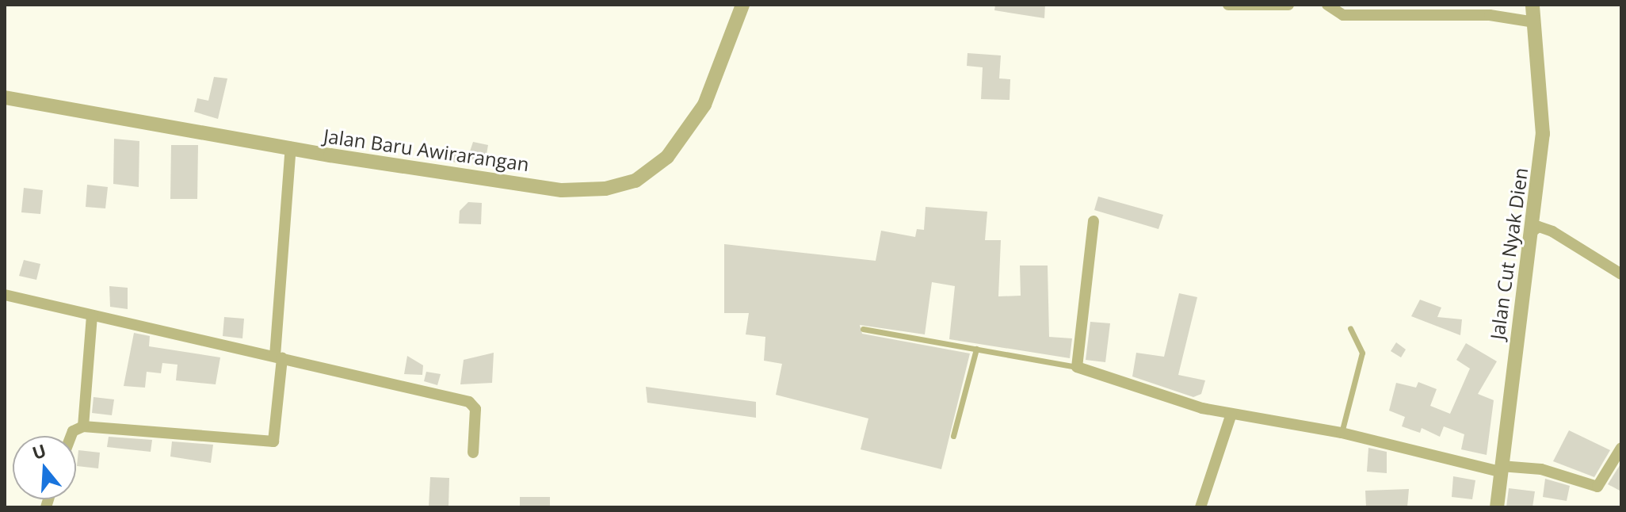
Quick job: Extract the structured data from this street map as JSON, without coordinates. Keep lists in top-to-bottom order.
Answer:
{
  "streets": {
    "street": ["Jalan Baru Awirarangan", "Jalan Cut Nyak Dien"]
  },
  "north": "top"
}
